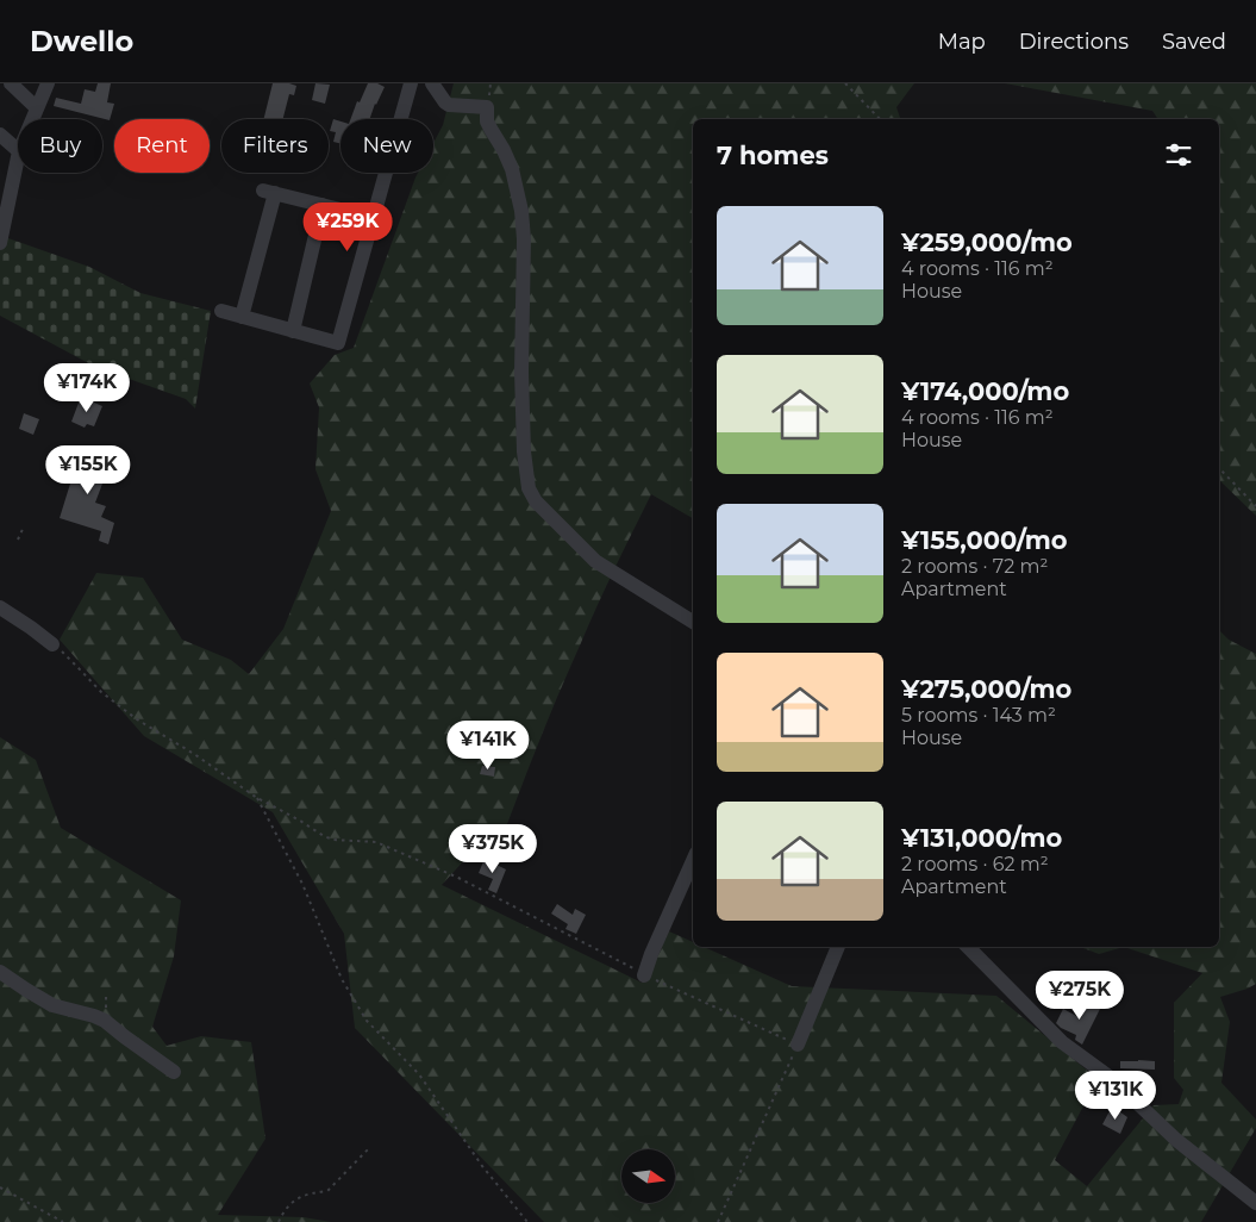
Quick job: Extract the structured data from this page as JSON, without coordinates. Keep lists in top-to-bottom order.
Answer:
{
  "north": "right",
  "page": {
    "header": "Dwello",
    "nav": ["Map", "Directions", "Saved"],
    "chip": [
      "Buy",
      "Rent",
      "Filters",
      "New"
    ],
    "heading": "7 homes",
    "list": [
      {
        "name": "¥259,000/mo",
        "note": "4 rooms · 116 m² · House"
      },
      {
        "name": "¥174,000/mo",
        "note": "4 rooms · 116 m² · House"
      },
      {
        "name": "¥155,000/mo",
        "note": "2 rooms · 72 m² · Apartment"
      },
      {
        "name": "¥275,000/mo",
        "note": "5 rooms · 143 m² · House"
      },
      {
        "name": "¥131,000/mo",
        "note": "2 rooms · 62 m² · Apartment"
      }
    ],
    "price": [
      "¥259K",
      "¥174K",
      "¥155K",
      "¥141K",
      "¥375K",
      "¥275K",
      "¥131K"
    ]
  }
}
